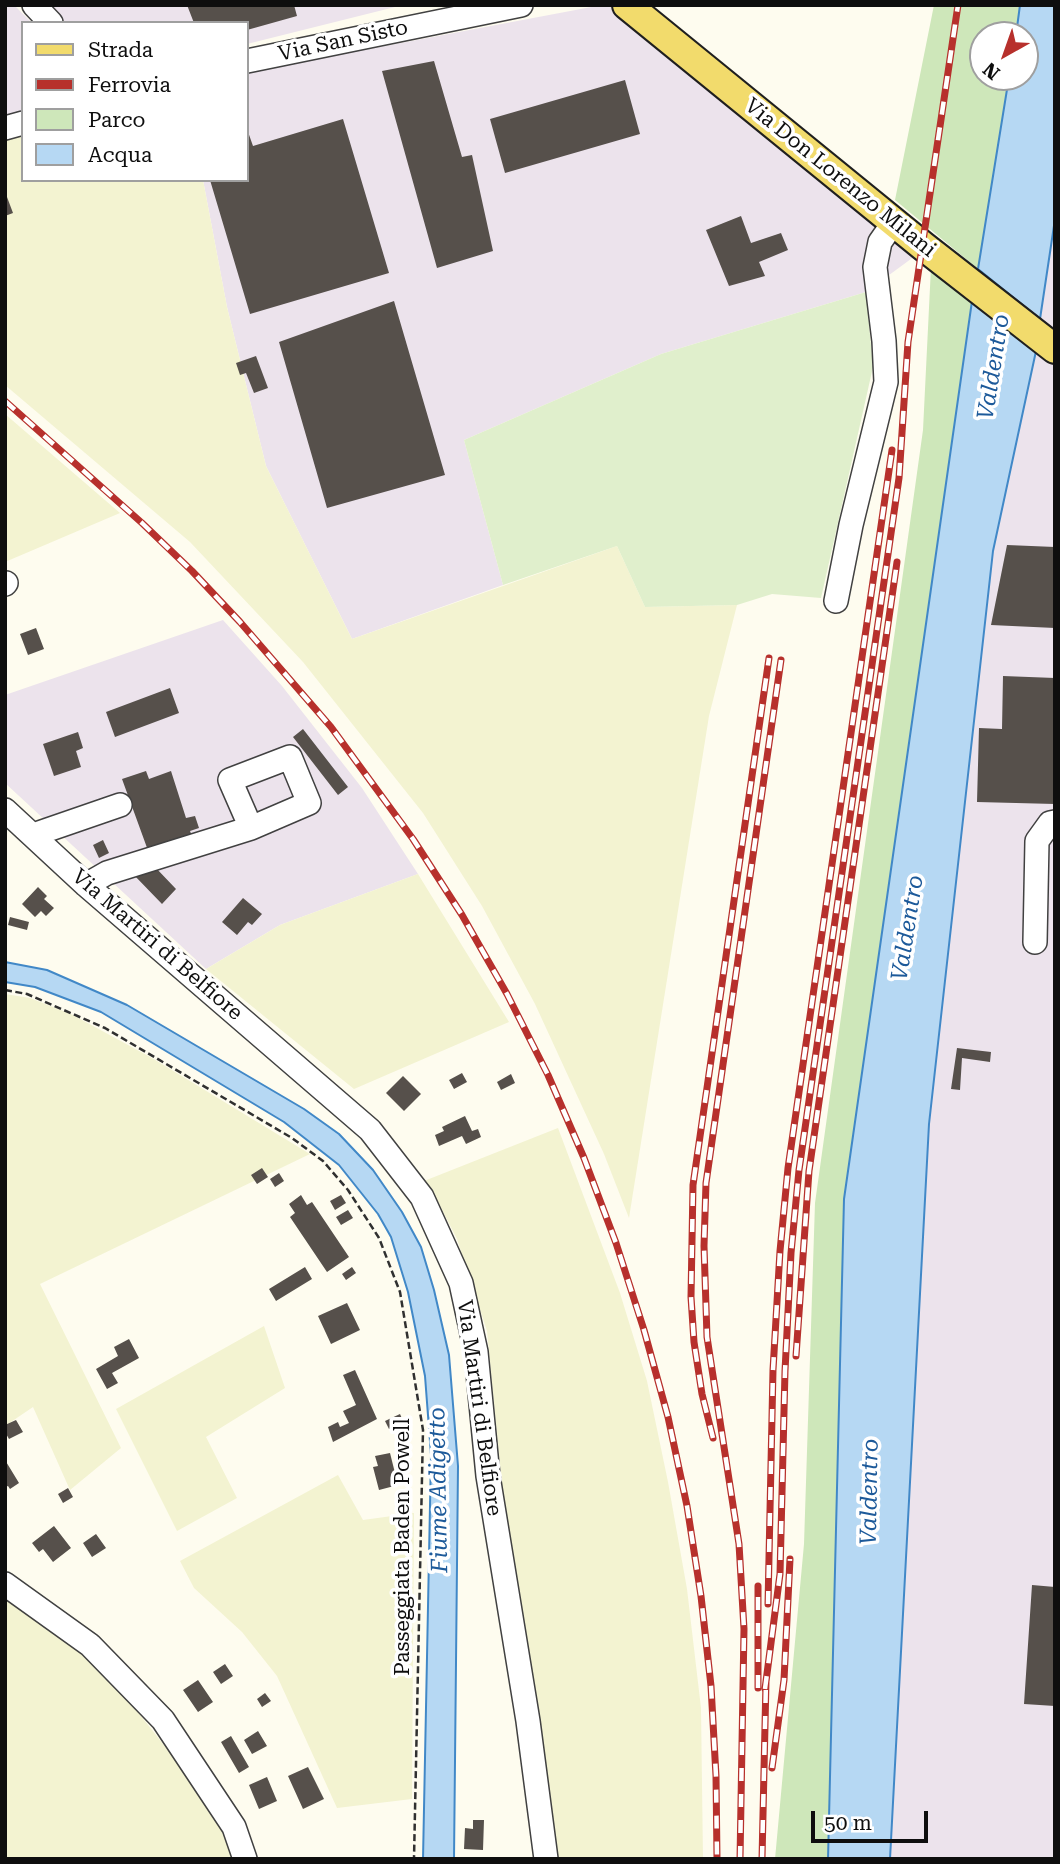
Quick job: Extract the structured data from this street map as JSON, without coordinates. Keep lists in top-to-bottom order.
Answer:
{
  "streets": {
    "main road": ["Via Don Lorenzo Milani"],
    "street": ["Via San Sisto", "Via Martiri di Belfiore"],
    "path": ["Passeggiata Baden Powell"]
  },
  "water": ["Valdentro", "Fiume Adigetto"],
  "legend": [
    "Strada",
    "Ferrovia",
    "Parco",
    "Acqua"
  ],
  "scale_bar": "50 m",
  "north": "bottom left"
}
